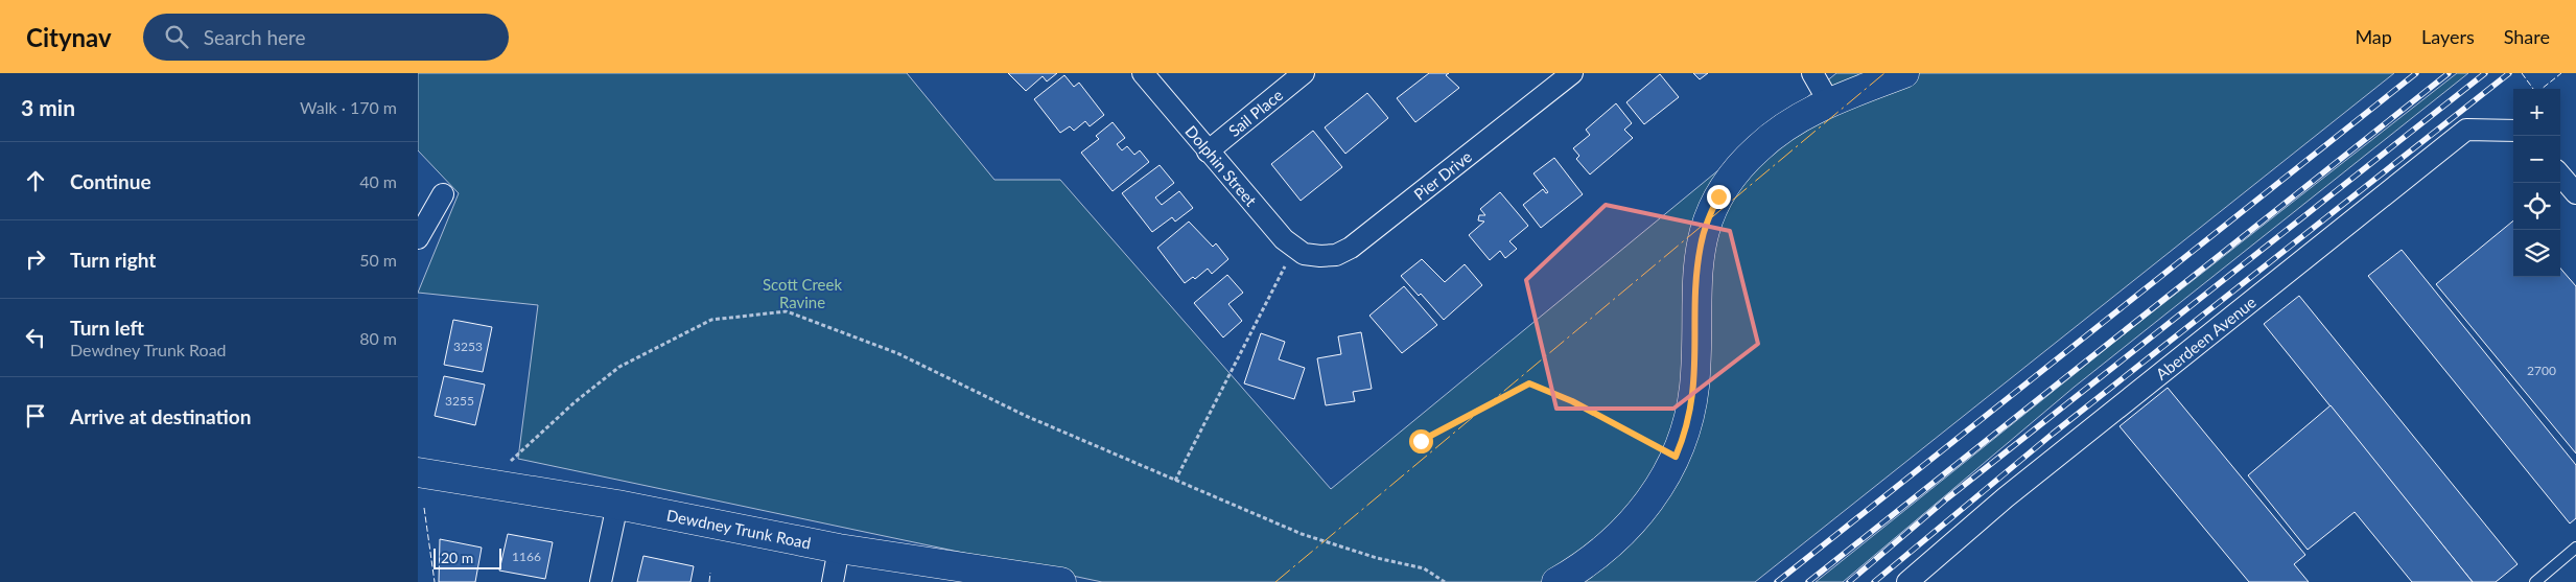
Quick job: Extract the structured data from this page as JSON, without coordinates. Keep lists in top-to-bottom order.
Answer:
{
  "streets": {
    "main road": ["Dewdney Trunk Road"],
    "street": [
      "Sail Place",
      "Dolphin Street",
      "Pier Drive",
      "Aberdeen Avenue"
    ]
  },
  "crossings": [
    ["Sail Place", "Dolphin Street"],
    ["Dolphin Street", "Pier Drive"]
  ],
  "parks": ["Scott Creek Ravine"],
  "house_numbers": [
    "3253",
    "2700",
    "3255",
    "1166"
  ],
  "scale_bar": "20 m",
  "page": {
    "header": "Citynav",
    "search": "Search here",
    "nav": ["Map", "Layers", "Share"],
    "heading": ["3 min", "Walk · 170 m"],
    "map_buttons": ["+", "−"],
    "list": [
      ["Continue", "40 m"],
      ["Turn right", "50 m"],
      ["Turn left", "Dewdney Trunk Road", "80 m"],
      "Arrive at destination"
    ],
    "scale": "20 m"
  }
}
